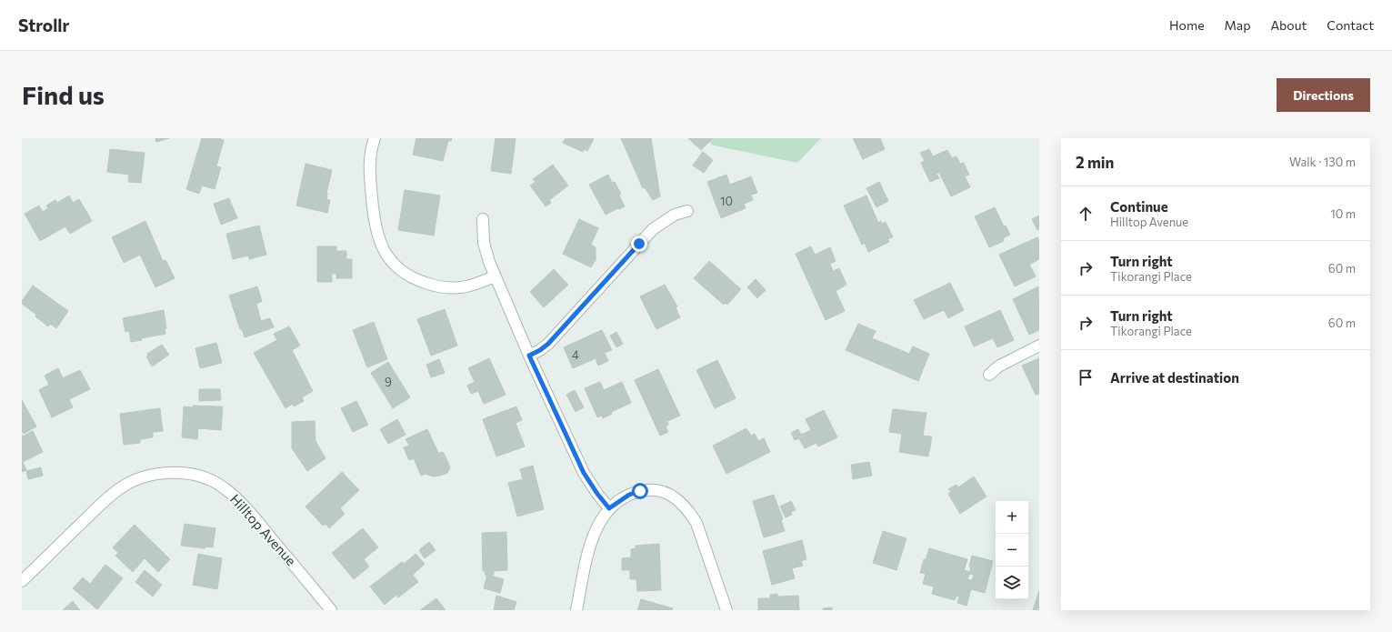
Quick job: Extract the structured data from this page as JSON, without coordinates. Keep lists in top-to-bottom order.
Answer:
{
  "streets": {
    "street": ["Hilltop Avenue"]
  },
  "house_numbers": ["10", "4", "9"],
  "page": {
    "header": "Strollr",
    "nav": [
      "Home",
      "Map",
      "About",
      "Contact"
    ],
    "buttons": "Directions",
    "title": "Find us",
    "heading": ["2 min", "Walk · 130 m"],
    "list": [
      ["Continue", "Hilltop Avenue", "10 m"],
      ["Turn right", "Tikorangi Place", "60 m"],
      ["Turn right", "Tikorangi Place", "60 m"],
      "Arrive at destination"
    ],
    "map_buttons": ["+", "−"]
  }
}
